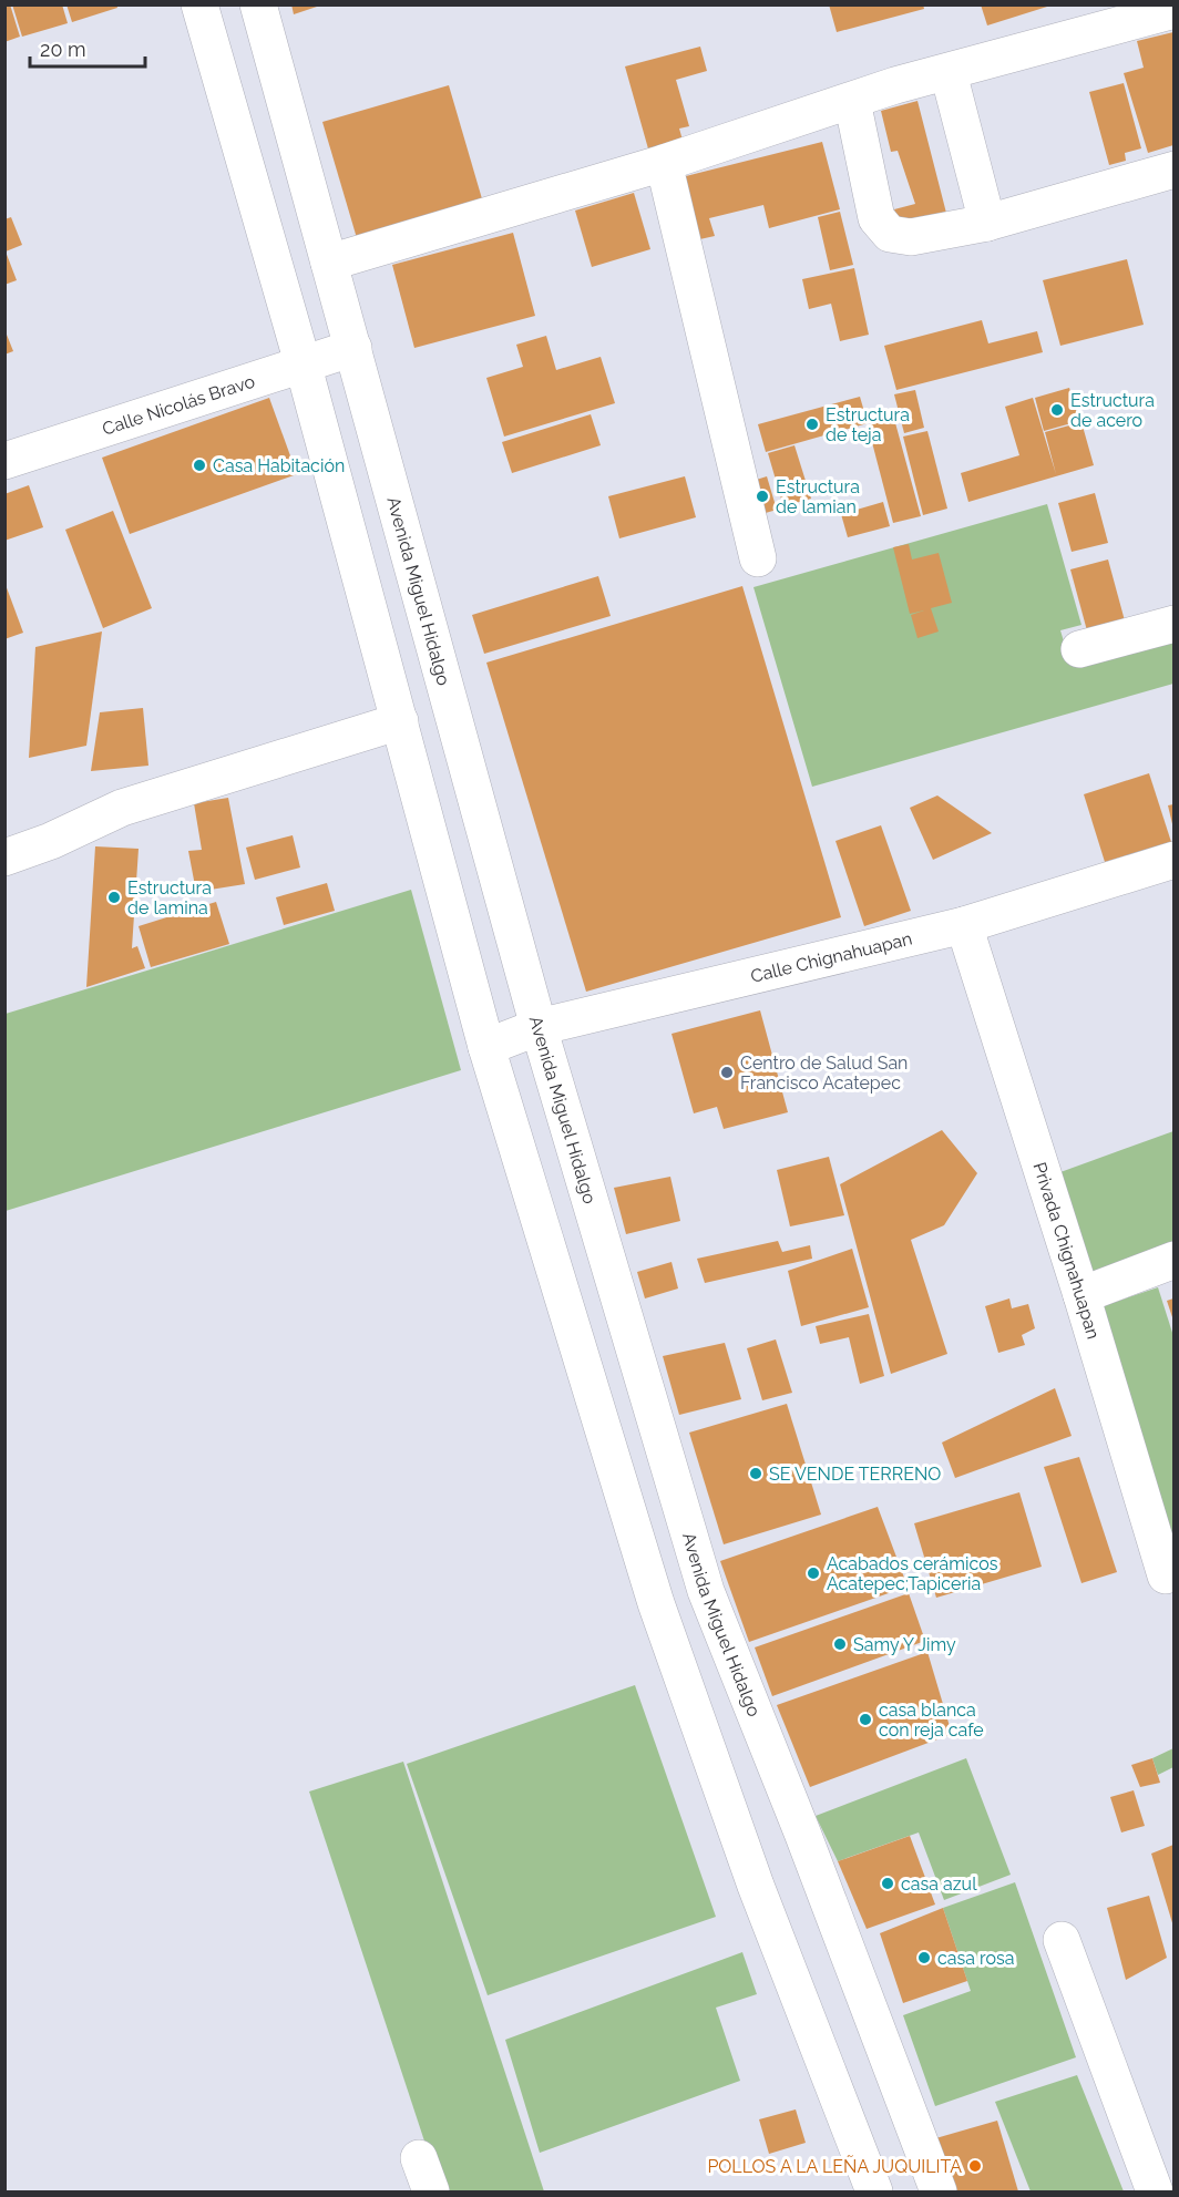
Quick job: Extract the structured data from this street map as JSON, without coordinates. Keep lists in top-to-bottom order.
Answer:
{
  "streets": {
    "main road": [
      "Calle Nicolás Bravo",
      "Avenida Miguel Hidalgo",
      "Calle Chignahuapan",
      "Privada Chignahuapan"
    ]
  },
  "crossings": [
    ["Calle Nicolás Bravo", "Avenida Miguel Hidalgo"],
    ["Avenida Miguel Hidalgo", "Calle Chignahuapan"],
    ["Calle Chignahuapan", "Privada Chignahuapan"]
  ],
  "places": [
    "Estructura de acero",
    "Estructura de teja",
    "Casa Habitación",
    "Estructura de lamian",
    "Estructura de lamina",
    "Centro de Salud San Francisco Acatepec",
    "SE VENDE TERRENO",
    "Acabados cerámicos Acatepec;Tapiceria",
    "Samy Y Jimy",
    "casa blanca con reja cafe",
    "casa azul",
    "casa rosa",
    "POLLOS A LA LEÑA JUQUILITA"
  ],
  "scale_bar": "20 m"
}
